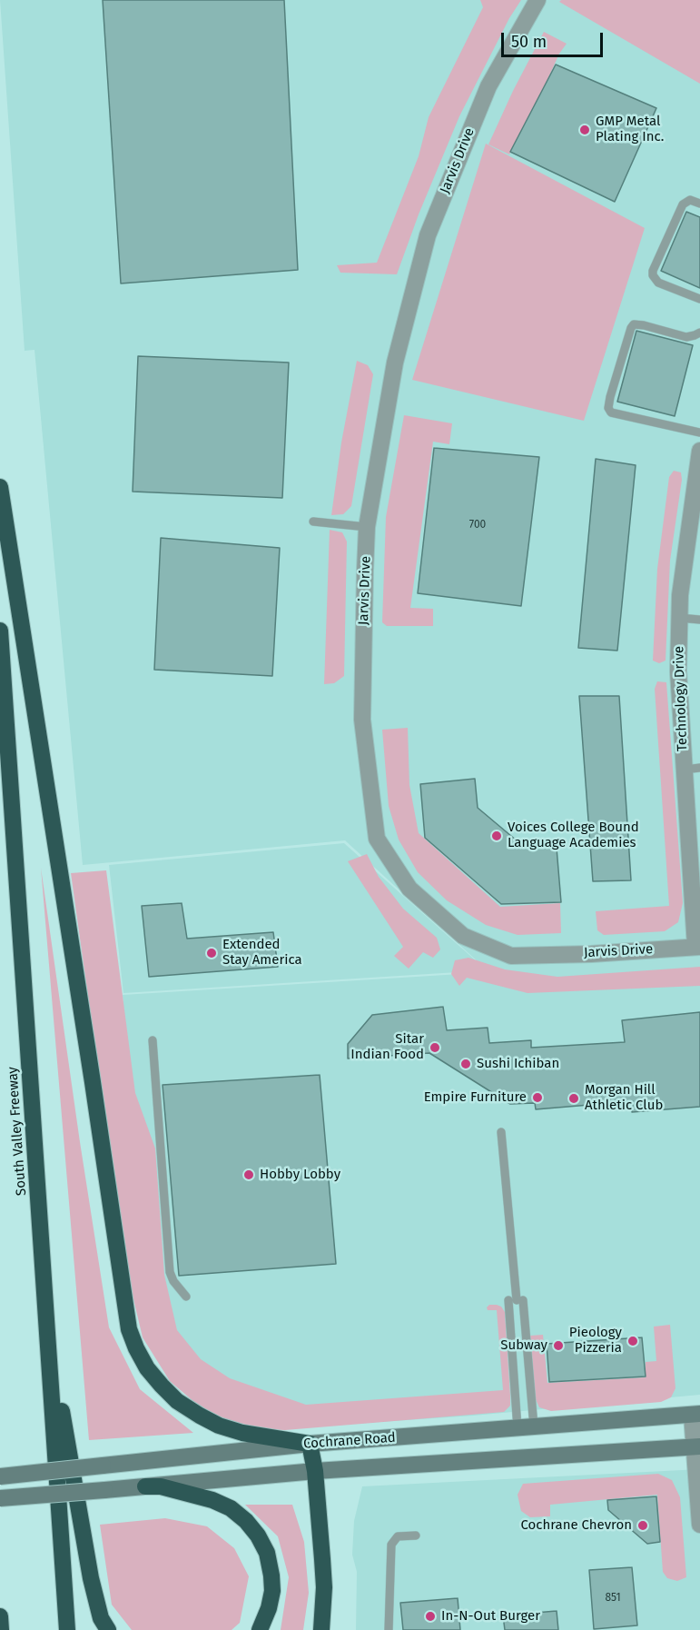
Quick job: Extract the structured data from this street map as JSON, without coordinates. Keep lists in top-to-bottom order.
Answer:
{
  "streets": {
    "highway": ["South Valley Freeway"],
    "main road": ["Cochrane Road"],
    "street": ["Jarvis Drive", "Technology Drive"]
  },
  "crossings": [
    ["Jarvis Drive", "Technology Drive"]
  ],
  "places": [
    "GMP Metal Plating Inc.",
    "Voices College Bound Language Academies",
    "Extended Stay America",
    "Sitar Indian Food",
    "Sushi Ichiban",
    "Empire Furniture",
    "Morgan Hill Athletic Club",
    "Hobby Lobby",
    "Pieology Pizzeria",
    "Subway",
    "Cochrane Chevron",
    "In-N-Out Burger"
  ],
  "house_numbers": ["700", "851"],
  "scale_bar": "50 m"
}
